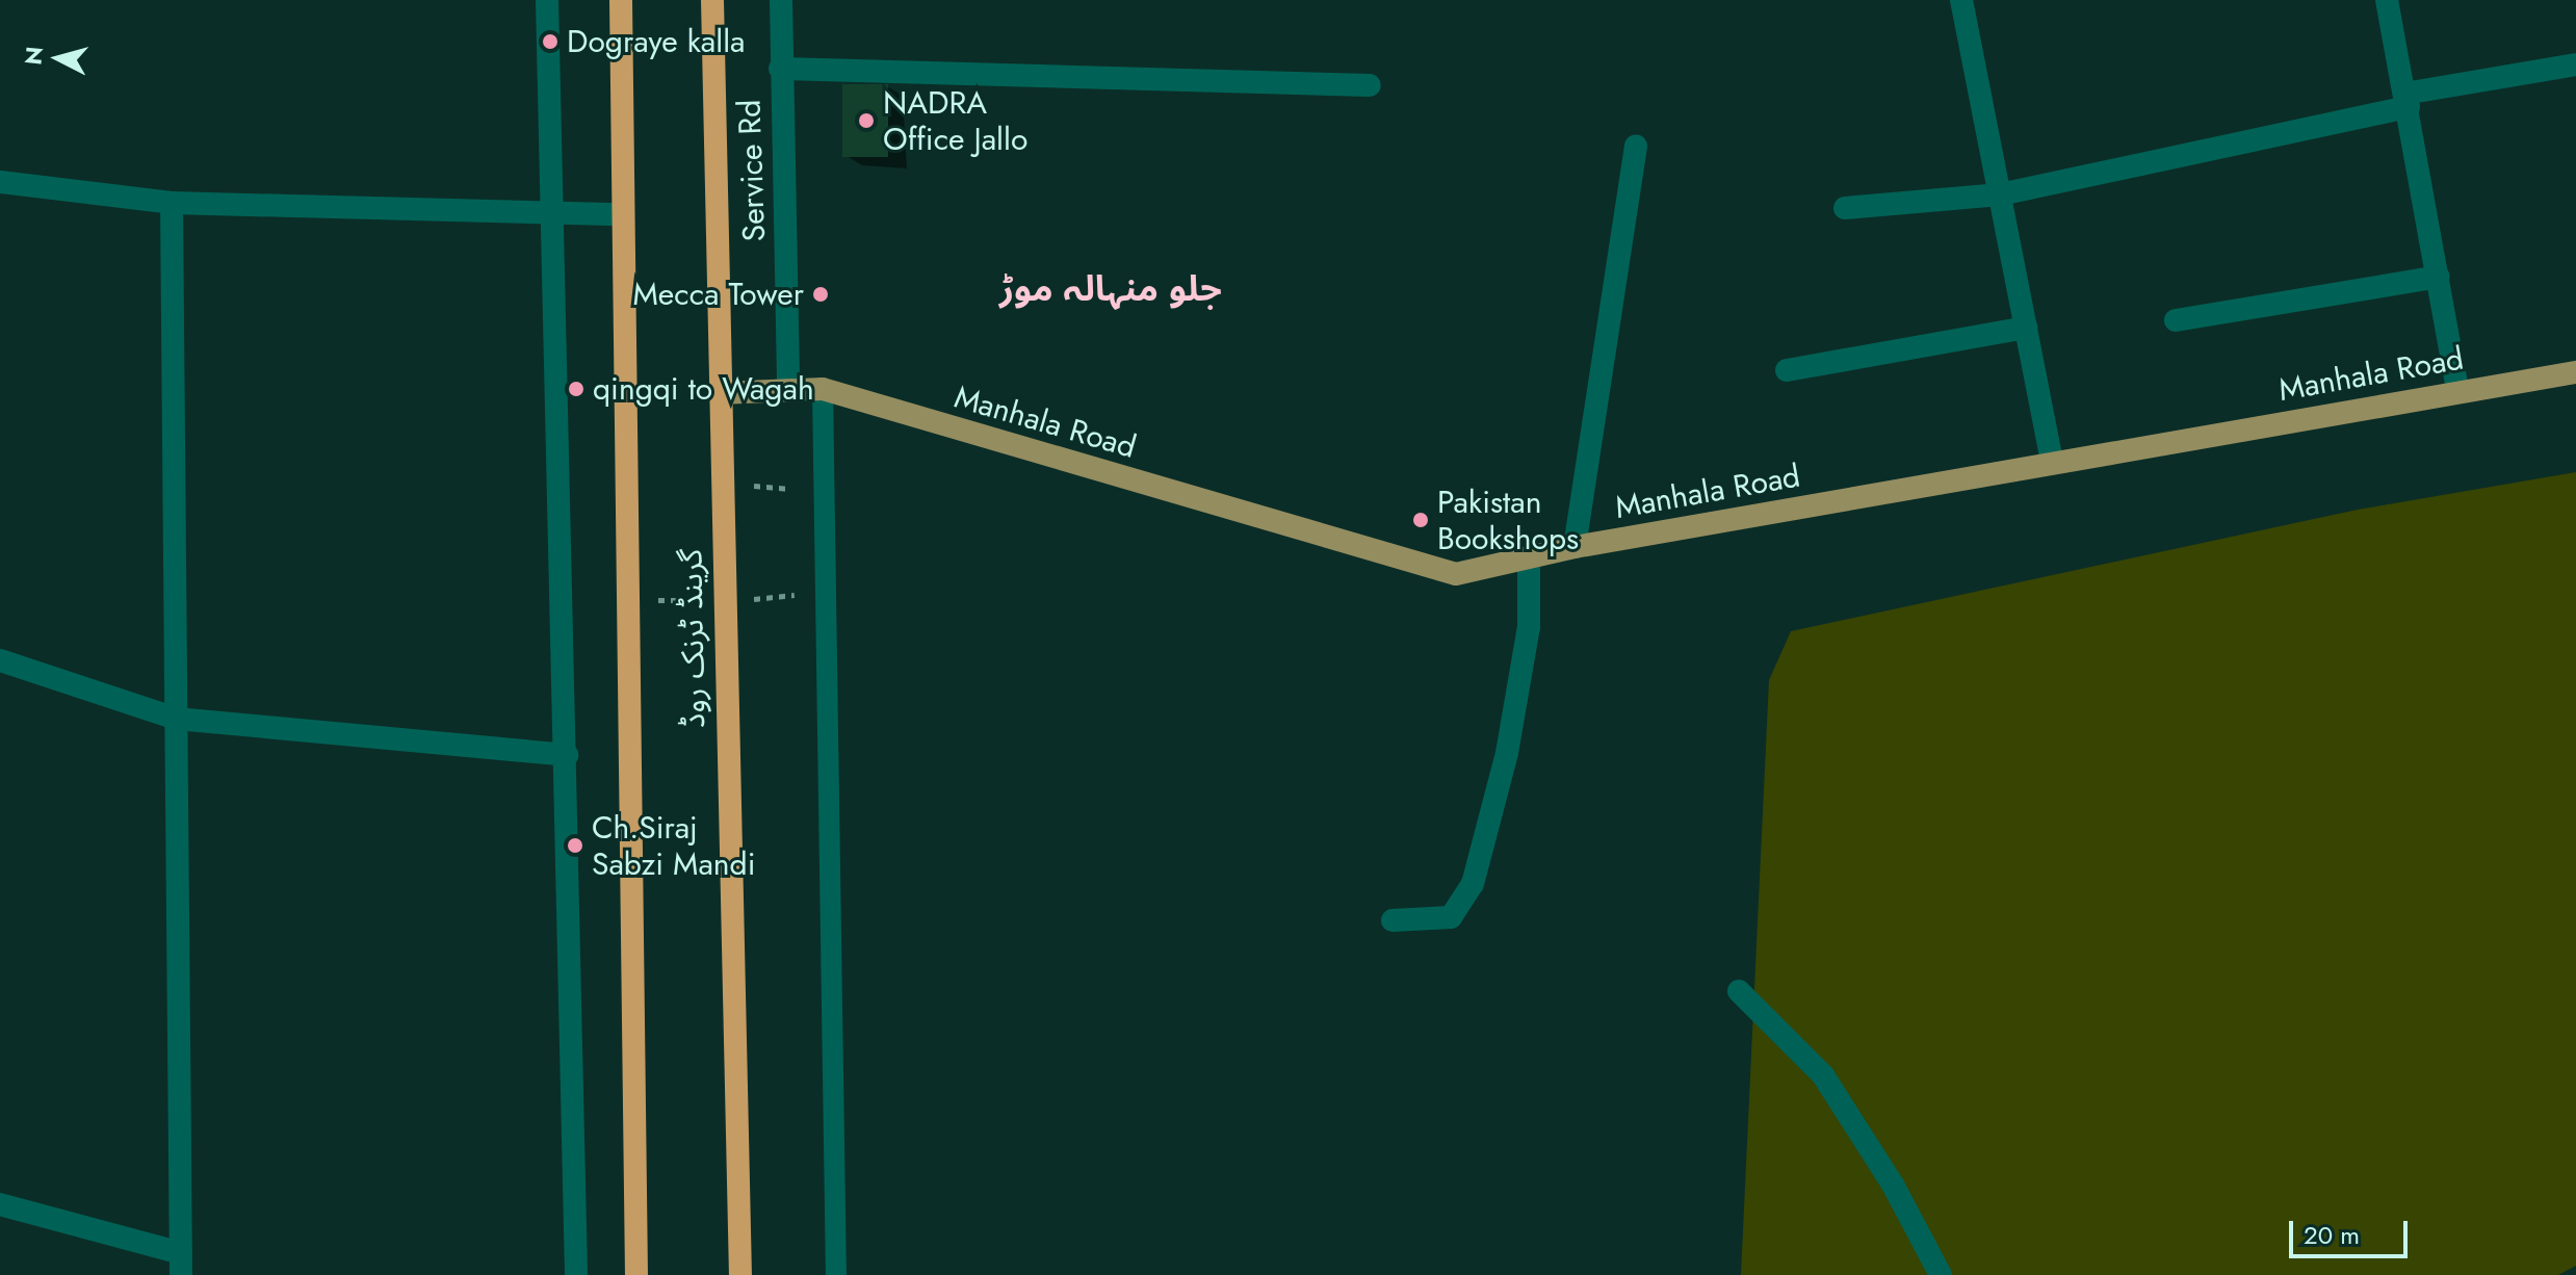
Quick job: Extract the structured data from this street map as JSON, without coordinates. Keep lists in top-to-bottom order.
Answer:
{
  "streets": {
    "highway": ["گرینڈ ٹرنک روڈ"],
    "main road": ["Manhala Road"],
    "street": ["Service Rd"]
  },
  "crossings": [
    ["Service Rd", "Manhala Road"],
    ["Manhala Road", "گرینڈ ٹرنک روڈ"]
  ],
  "districts": ["جلو منہالہ موڑ"],
  "places": [
    "Dograye kalla",
    "NADRA Office Jallo",
    "Mecca Tower",
    "qingqi to Wagah",
    "Pakistan Bookshops",
    "Ch.Siraj Sabzi Mandi"
  ],
  "scale_bar": "20 m",
  "north": "left"
}
